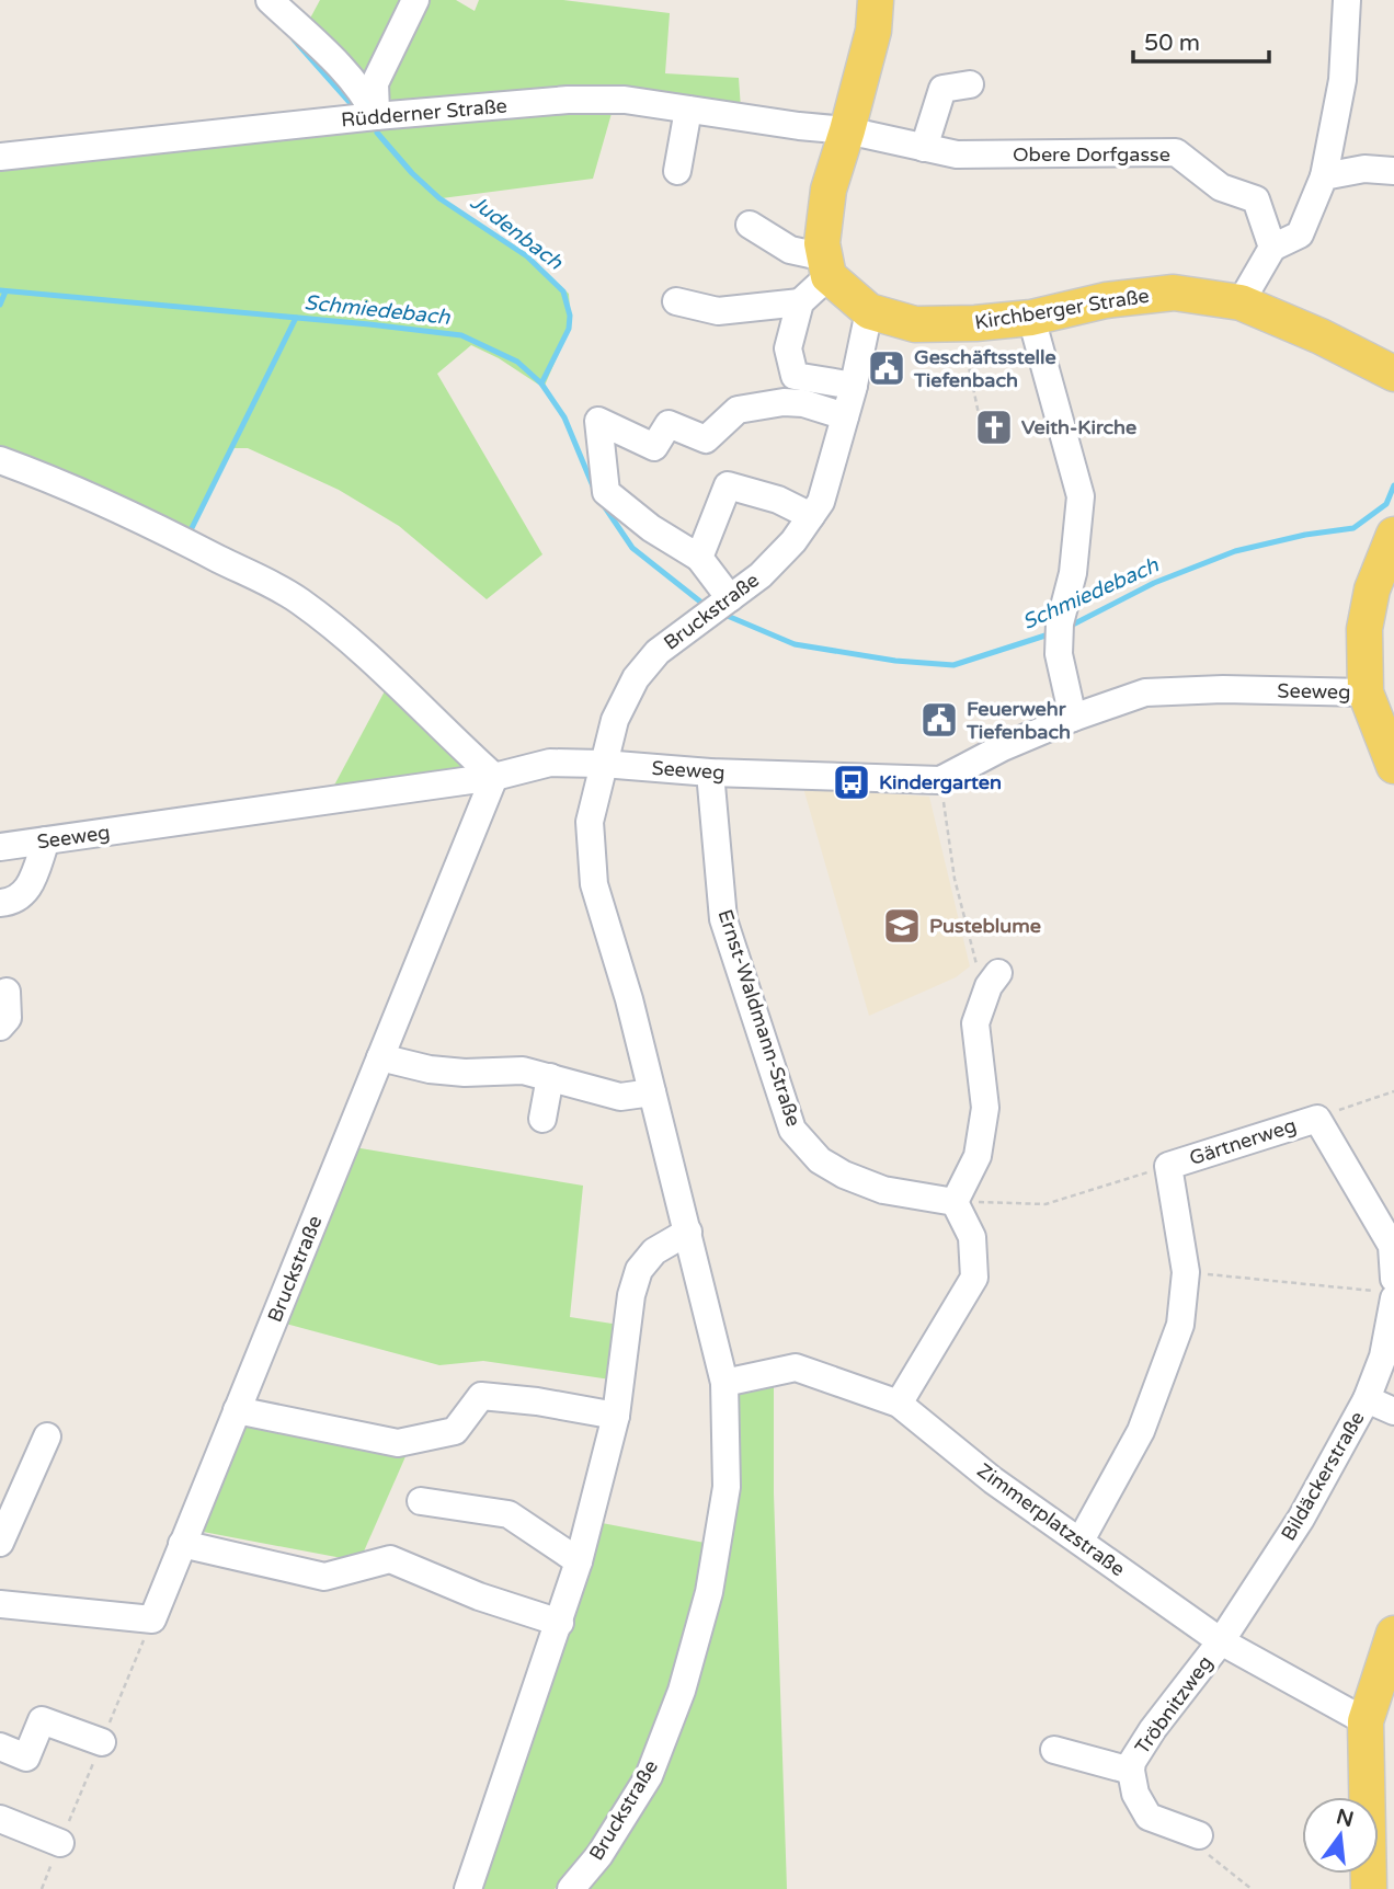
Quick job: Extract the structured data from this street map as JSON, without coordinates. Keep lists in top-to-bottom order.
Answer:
{
  "streets": {
    "main road": ["Kirchberger Straße"],
    "street": [
      "Rüdderner Straße",
      "Obere Dorfgasse",
      "Bruckstraße",
      "Seeweg",
      "Ernst-Waldmann-Straße",
      "Gärtnerweg",
      "Bildäckerstraße",
      "Zimmerplatzstraße",
      "Tröbnitzweg"
    ]
  },
  "crossings": [
    ["Rüdderner Straße", "Obere Dorfgasse"],
    ["Kirchberger Straße", "Bruckstraße"],
    ["Bruckstraße", "Seeweg"],
    ["Bruckstraße", "Zimmerplatzstraße"],
    ["Seeweg", "Ernst-Waldmann-Straße"],
    ["Gärtnerweg", "Bildäckerstraße"],
    ["Bildäckerstraße", "Zimmerplatzstraße"],
    ["Bildäckerstraße", "Tröbnitzweg"],
    ["Zimmerplatzstraße", "Tröbnitzweg"]
  ],
  "water": ["Judenbach", "Schmiedebach"],
  "places": {
    "public building": ["Geschäftsstelle Tiefenbach", "Feuerwehr Tiefenbach"],
    "church": ["Veith-Kirche"],
    "bus stop": ["Kindergarten"],
    "school or university": ["Pusteblume"]
  },
  "scale_bar": "50 m",
  "north": "top"
}
